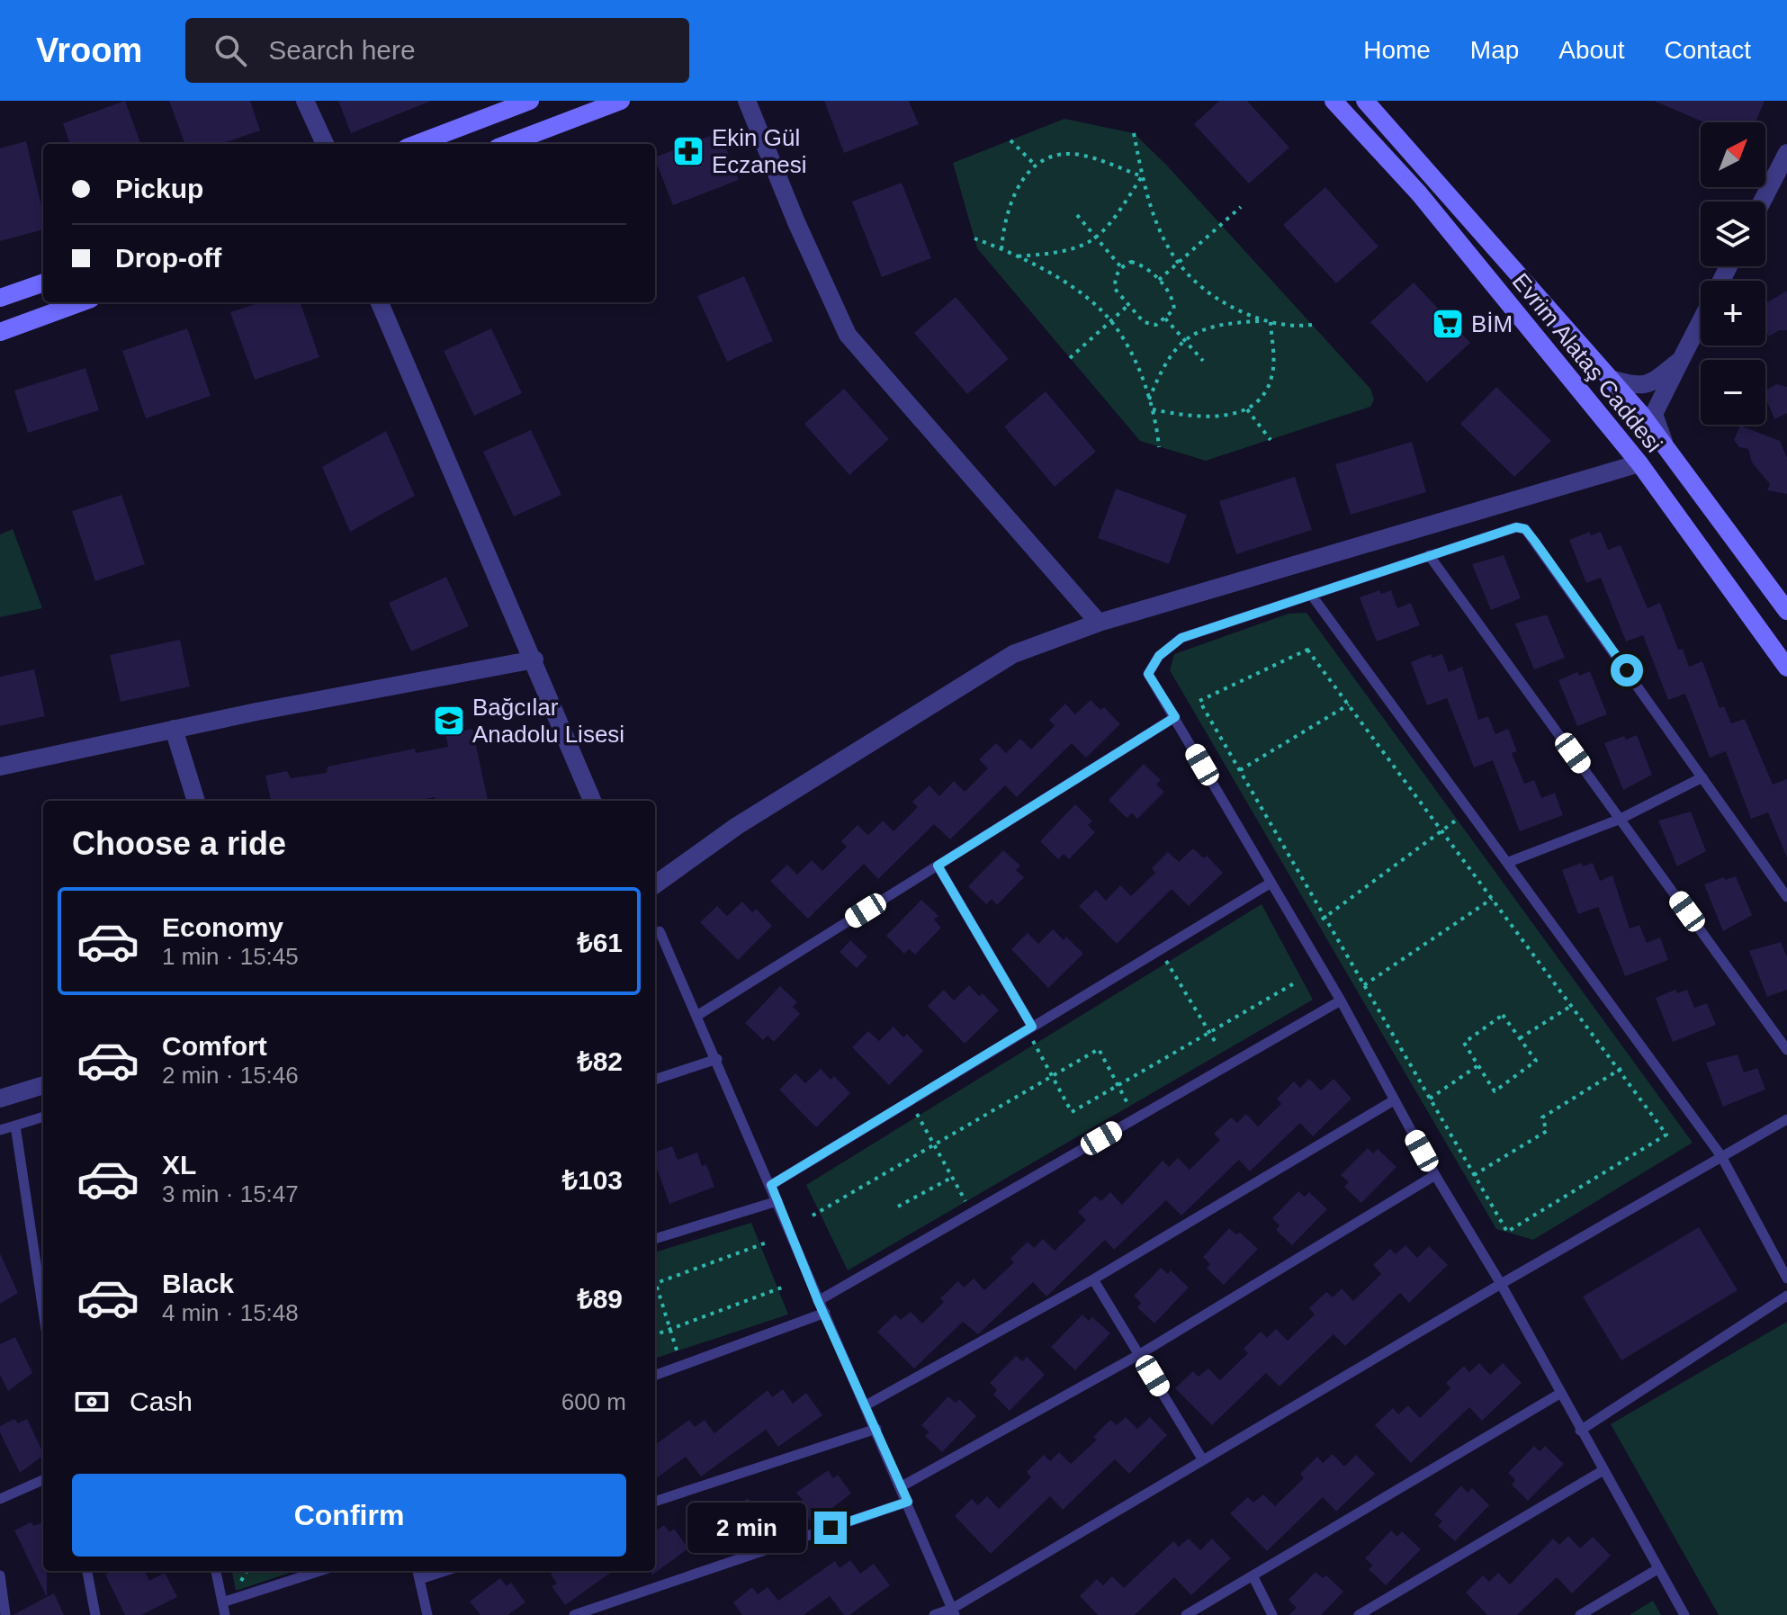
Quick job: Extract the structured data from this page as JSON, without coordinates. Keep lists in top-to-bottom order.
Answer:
{
  "streets": {
    "main road": ["Evrim Alataş Caddesi"]
  },
  "places": {
    "pharmacy": ["Ekin Gül Eczanesi"],
    "supermarket": ["BİM"],
    "school or university": ["Bağcılar Anadolu Lisesi"]
  },
  "north": "top right",
  "page": {
    "header": "Vroom",
    "search": "Search here",
    "nav": [
      "Home",
      "Map",
      "About",
      "Contact"
    ],
    "map_buttons": ["+", "−"],
    "banner": ["Pickup", "Drop-off"],
    "heading": "Choose a ride",
    "list": [
      {
        "name": "Economy",
        "note": "1 min · 15:45",
        "value": "₺61"
      },
      {
        "name": "Comfort",
        "note": "2 min · 15:46",
        "value": "₺82"
      },
      {
        "name": "XL",
        "note": "3 min · 15:47",
        "value": "₺103"
      },
      {
        "name": "Black",
        "note": "4 min · 15:48",
        "value": "₺89"
      }
    ],
    "pay": ["Cash", "600 m"],
    "buttons": "Confirm",
    "bubble": "2 min"
  }
}
